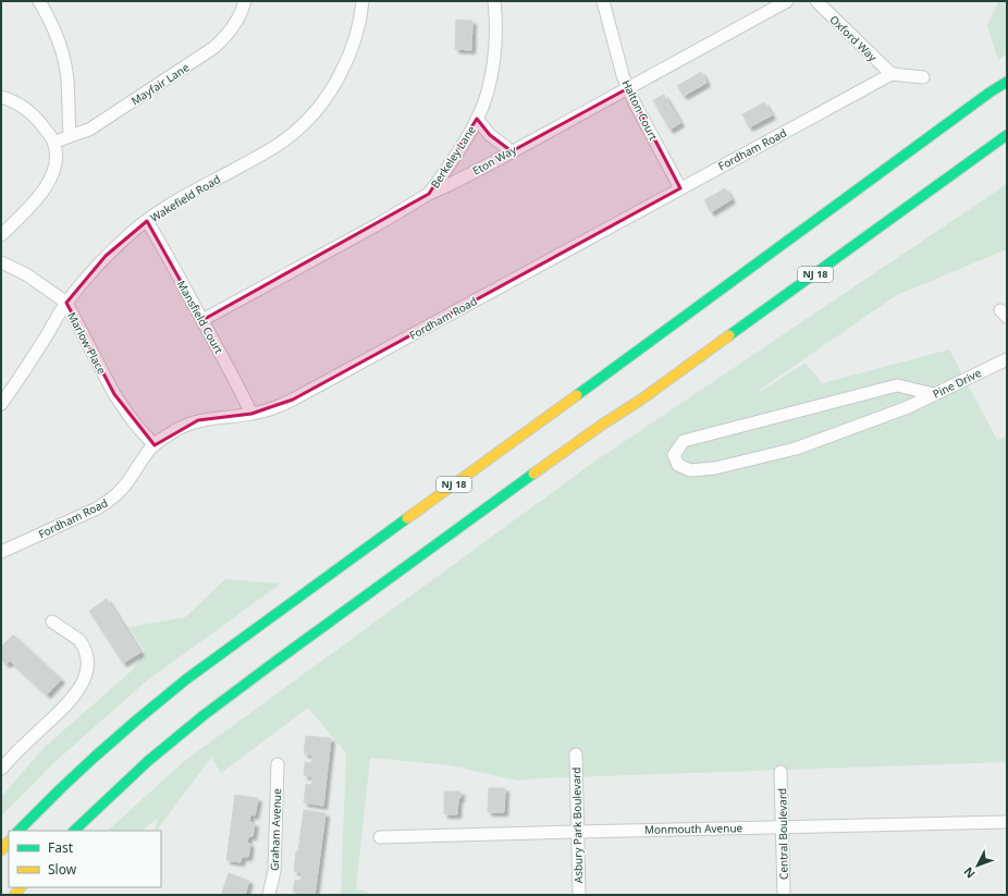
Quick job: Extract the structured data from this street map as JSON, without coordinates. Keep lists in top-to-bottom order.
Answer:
{
  "streets": {
    "highway": ["NJ 18"],
    "street": [
      "Oxford Way",
      "Mayfair Lane",
      "Halton Court",
      "Fordham Road",
      "Berkeley Lane",
      "Eton Way",
      "Wakefield Road",
      "Mansfield Court",
      "Marlow Place",
      "Pine Drive",
      "Asbury Park Boulevard",
      "Monmouth Avenue",
      "Graham Avenue",
      "Central Boulevard"
    ]
  },
  "crossings": [
    ["Oxford Way", "Fordham Road"],
    ["Halton Court", "Fordham Road"],
    ["Halton Court", "Eton Way"],
    ["Fordham Road", "Mansfield Court"],
    ["Fordham Road", "Marlow Place"],
    ["Berkeley Lane", "Eton Way"],
    ["Eton Way", "Mansfield Court"],
    ["Wakefield Road", "Mansfield Court"],
    ["Wakefield Road", "Marlow Place"],
    ["Asbury Park Boulevard", "Monmouth Avenue"],
    ["Monmouth Avenue", "Central Boulevard"]
  ],
  "legend": ["Fast", "Slow"],
  "north": "bottom left"
}
